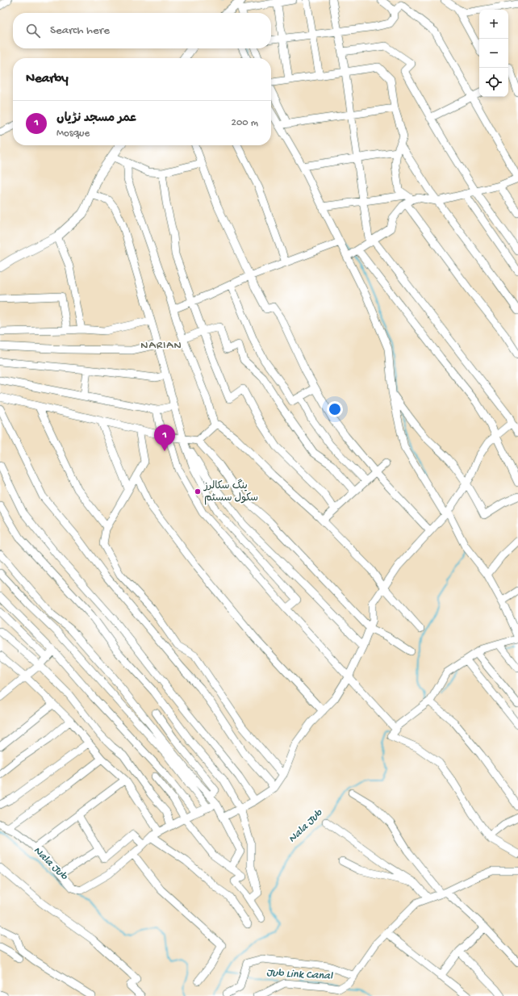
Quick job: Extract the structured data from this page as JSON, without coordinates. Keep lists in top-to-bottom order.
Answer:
{
  "districts": ["NARIAN"],
  "water": ["Nala Jub", "Jub Link Canal"],
  "places": ["ینگ سکالرز سکول سسٹم"],
  "page": {
    "map_buttons": ["+", "−"],
    "search": "Search here",
    "heading": "Nearby",
    "list": [
      {
        "mark": "1",
        "name": "عمر مسجد نڑیاں",
        "note": "Mosque",
        "value": "200 m"
      }
    ],
    "pins": "1"
  }
}
